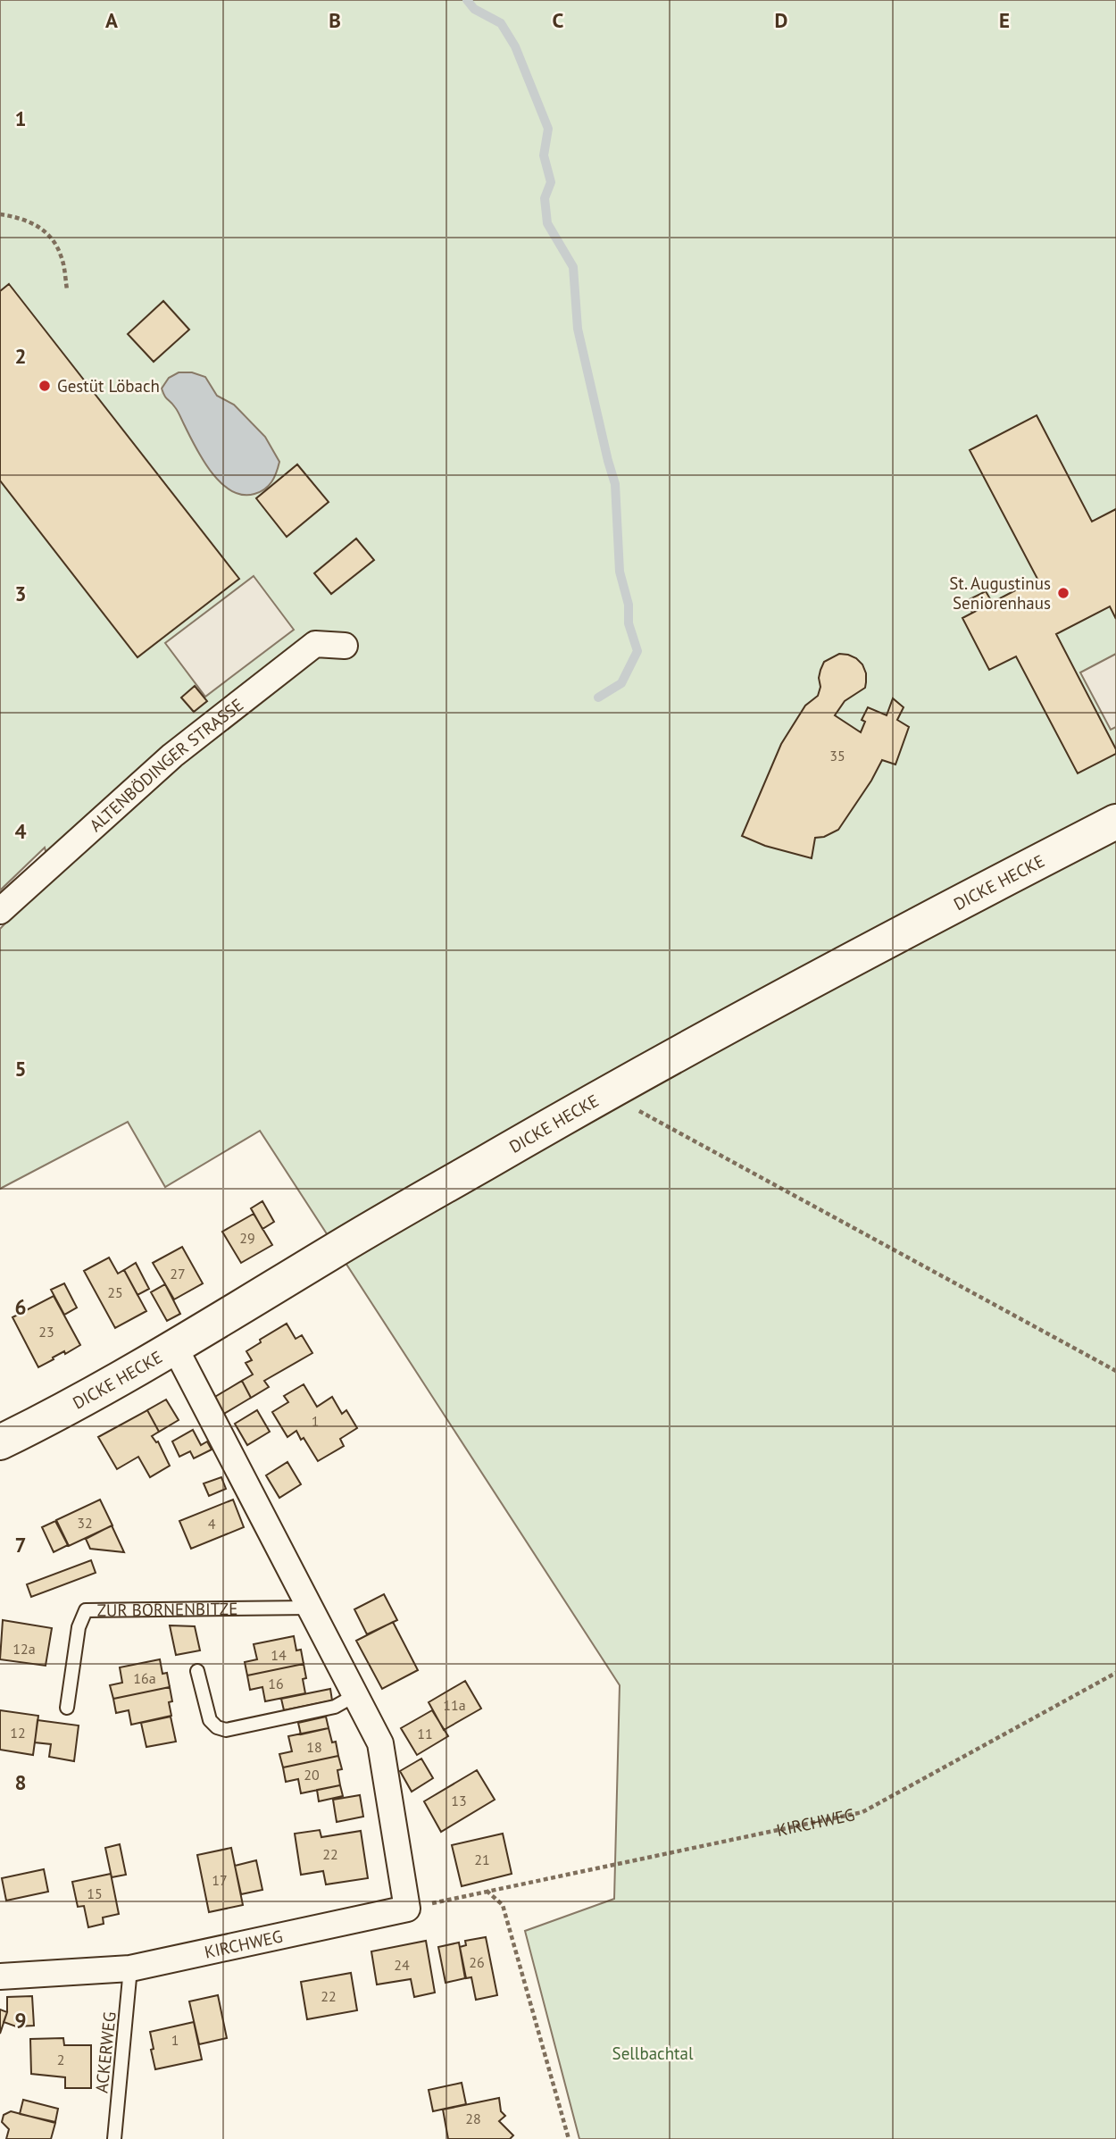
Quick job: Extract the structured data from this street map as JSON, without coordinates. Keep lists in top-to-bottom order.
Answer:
{
  "streets": {
    "street": ["ALTENBÖDINGER STRASSE", "DICKE HECKE", "KIRCHWEG"],
    "lane": ["ZUR BORNENBITZE", "ACKERWEG"]
  },
  "crossings": [
    ["KIRCHWEG", "ACKERWEG"]
  ],
  "parks": ["Sellbachtal"],
  "places": ["Gestüt Löbach", "St. Augustinus Seniorenhaus"],
  "house_numbers": [
    "35",
    "29",
    "27",
    "25",
    "23",
    "1",
    "32",
    "4",
    "12a",
    "14",
    "16a",
    "16",
    "11a",
    "12",
    "11",
    "18",
    "20",
    "13",
    "22",
    "21",
    "17",
    "15",
    "26",
    "24",
    "22",
    "1",
    "2",
    "28"
  ],
  "grid": {
    "columns": [
      "A",
      "B",
      "C",
      "D",
      "E"
    ],
    "rows": [
      "1",
      "2",
      "3",
      "4",
      "5",
      "6",
      "7",
      "8",
      "9"
    ]
  }
}
